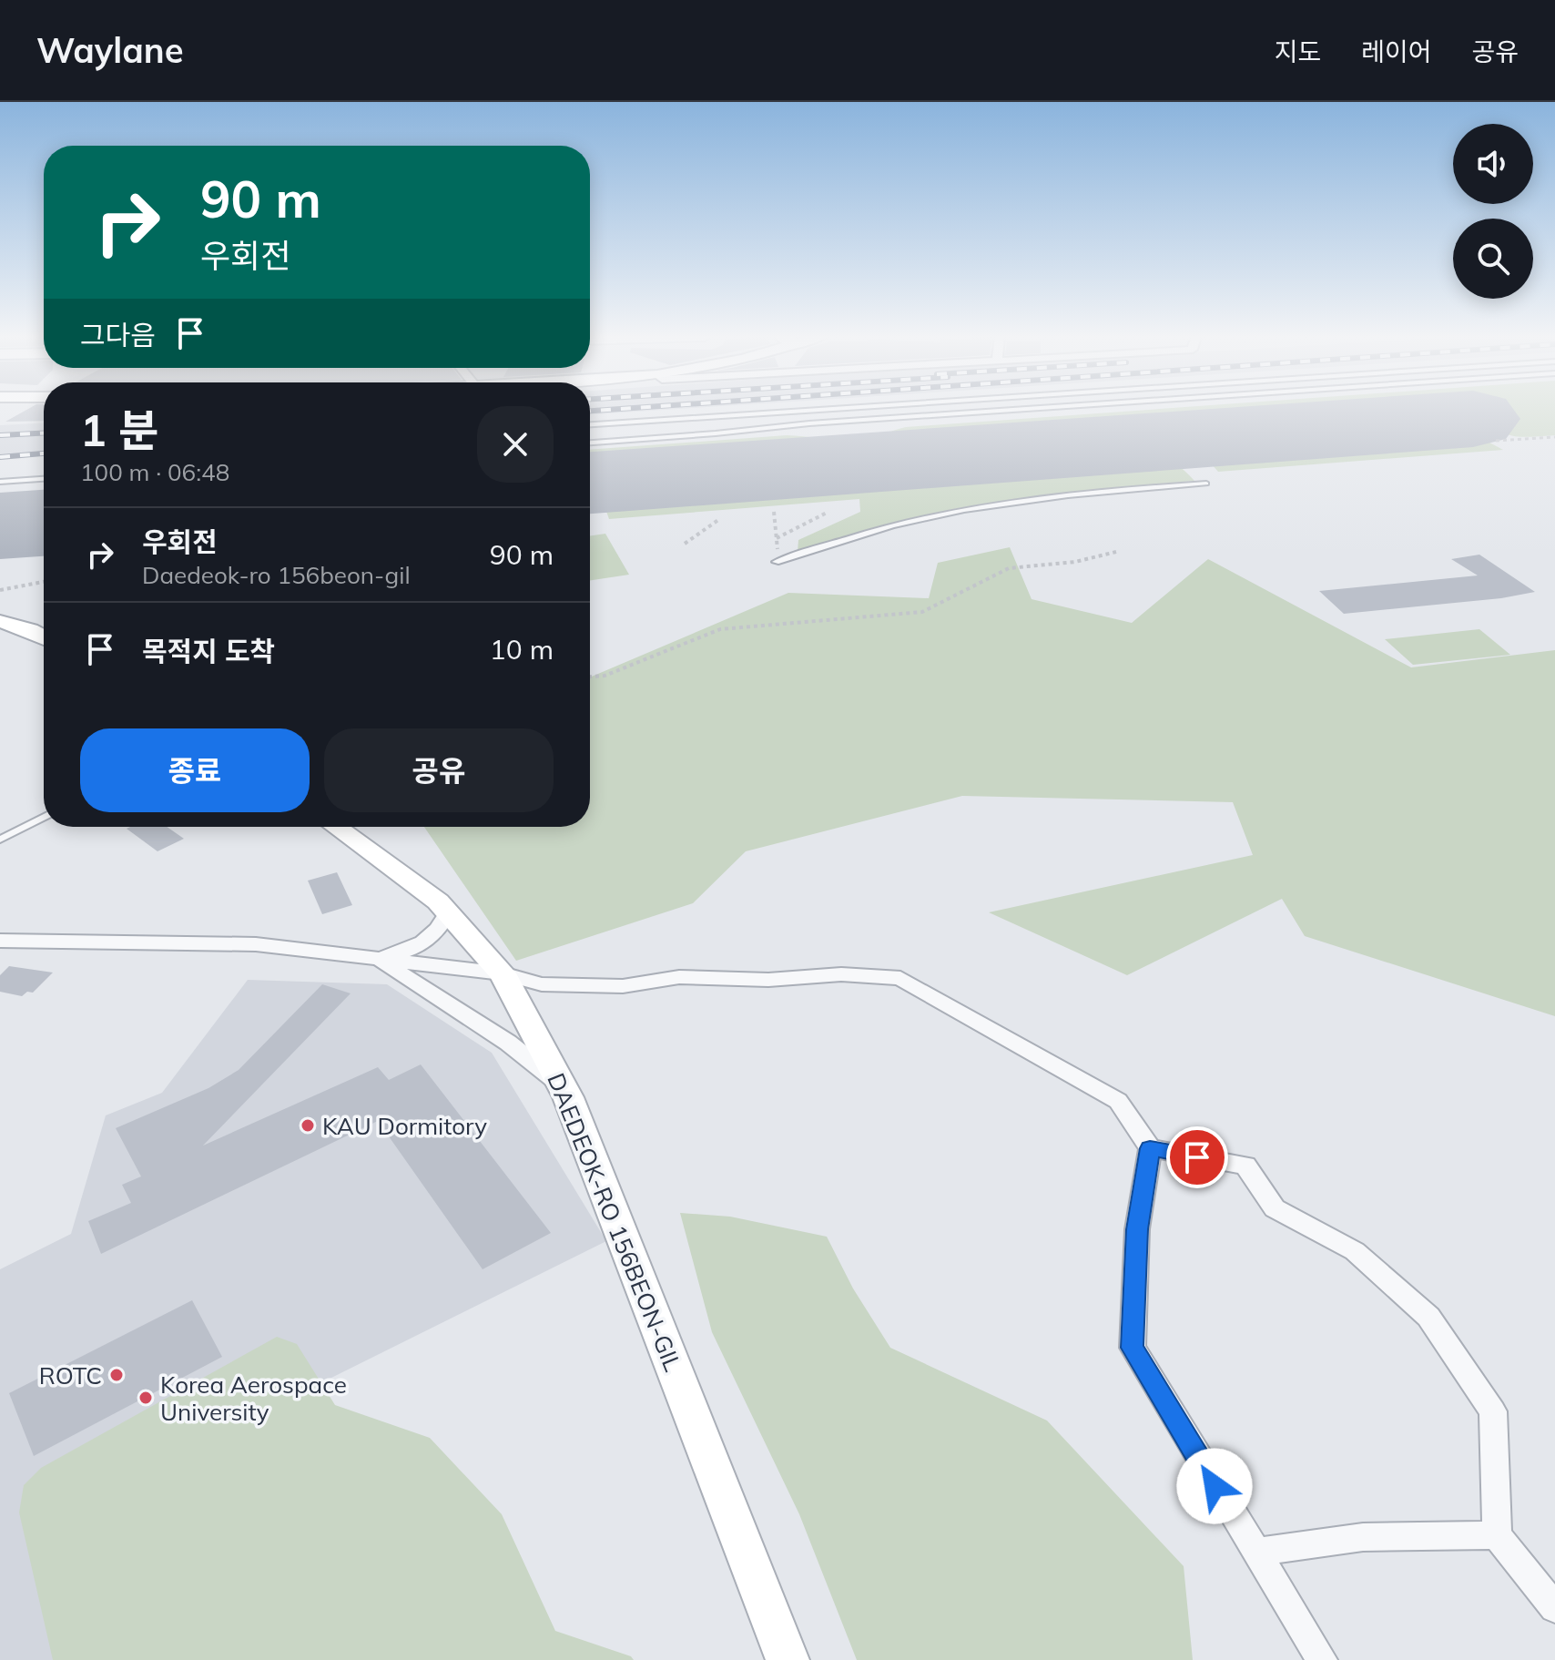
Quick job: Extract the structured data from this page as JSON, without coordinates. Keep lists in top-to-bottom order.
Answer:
{
  "streets": {
    "street": ["DAEDEOK-RO 156BEON-GIL"]
  },
  "places": ["KAU Dormitory", "ROTC", "Korea Aerospace University"],
  "page": {
    "header": "Waylane",
    "nav": ["지도", "레이어", "공유"],
    "turn": ["90 m", "우회전"],
    "then": "그다음",
    "heading": ["1 분", "100 m · 06:48"],
    "list": [
      {
        "name": "우회전",
        "note": "Daedeok-ro 156beon-gil",
        "value": "90 m"
      },
      {
        "name": "목적지 도착",
        "value": "10 m"
      }
    ],
    "buttons": ["종료", "공유"]
  }
}
